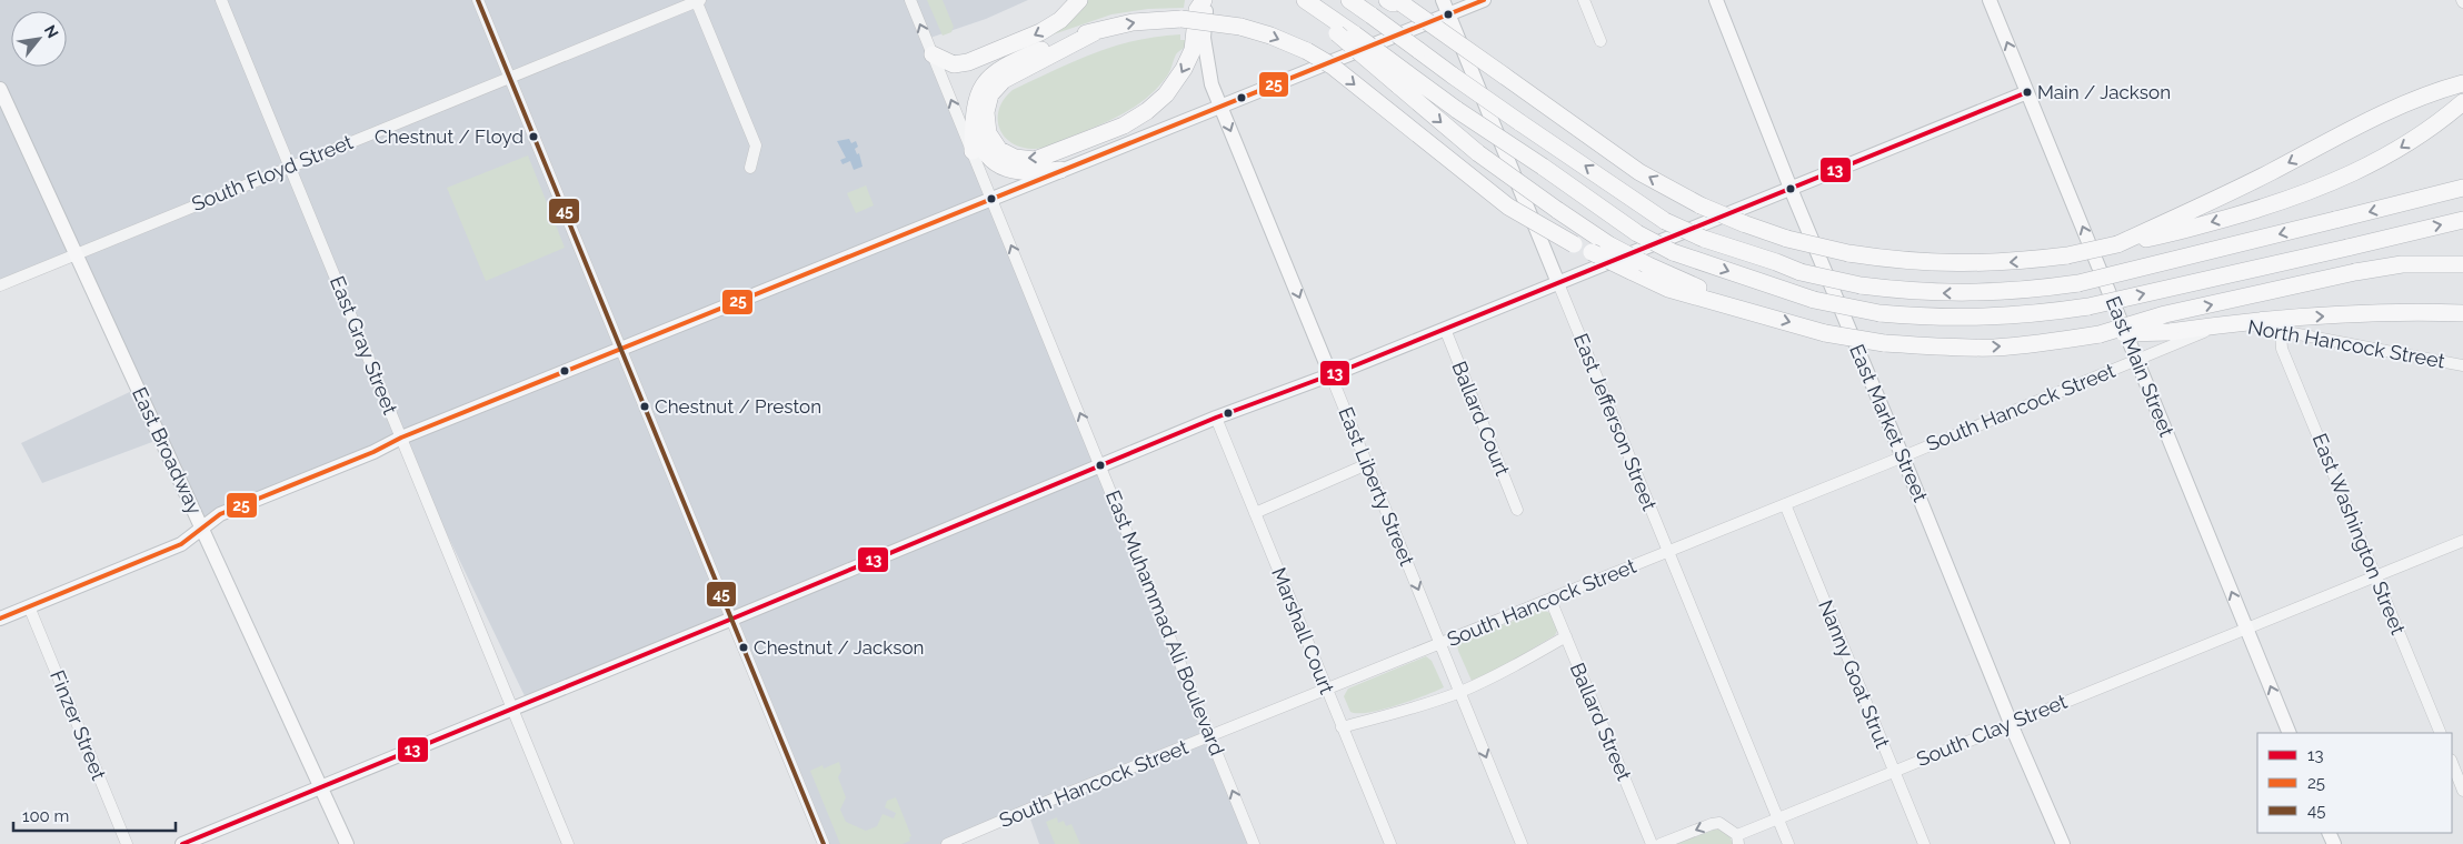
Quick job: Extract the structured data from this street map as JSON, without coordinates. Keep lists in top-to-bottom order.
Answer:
{
  "streets": {
    "main road": [
      "East Main Street",
      "East Jefferson Street",
      "East Market Street",
      "East Broadway",
      "East Liberty Street"
    ],
    "street": [
      "South Floyd Street",
      "North Hancock Street",
      "East Gray Street",
      "South Hancock Street",
      "Ballard Court",
      "East Washington Street",
      "East Muhammad Ali Boulevard",
      "Marshall Court",
      "Nanny Goat Strut",
      "Ballard Street",
      "Finzer Street",
      "South Clay Street"
    ]
  },
  "crossings": [
    ["South Floyd Street", "East Gray Street"],
    ["South Floyd Street", "East Broadway"],
    ["North Hancock Street", "East Main Street"],
    ["North Hancock Street", "South Hancock Street"],
    ["North Hancock Street", "East Washington Street"],
    ["East Main Street", "South Hancock Street"],
    ["East Main Street", "South Clay Street"],
    ["South Hancock Street", "East Jefferson Street"],
    ["South Hancock Street", "East Market Street"],
    ["South Hancock Street", "East Liberty Street"],
    ["South Hancock Street", "East Muhammad Ali Boulevard"],
    ["South Hancock Street", "Marshall Court"],
    ["South Hancock Street", "Nanny Goat Strut"],
    ["South Hancock Street", "Ballard Street"],
    ["East Jefferson Street", "South Clay Street"],
    ["East Market Street", "South Clay Street"],
    ["East Washington Street", "South Clay Street"],
    ["Nanny Goat Strut", "South Clay Street"]
  ],
  "one_way": ["East Main Street", "East Liberty Street", "East Muhammad Ali Boulevard"],
  "places": [
    "Main / Jackson",
    "Chestnut / Floyd",
    "Chestnut / Preston",
    "Chestnut / Jackson"
  ],
  "lines": ["transit line 25", "transit line 45", "transit line 13"],
  "legend": ["13", "25", "45"],
  "scale_bar": "100 m",
  "north": "top right"
}
